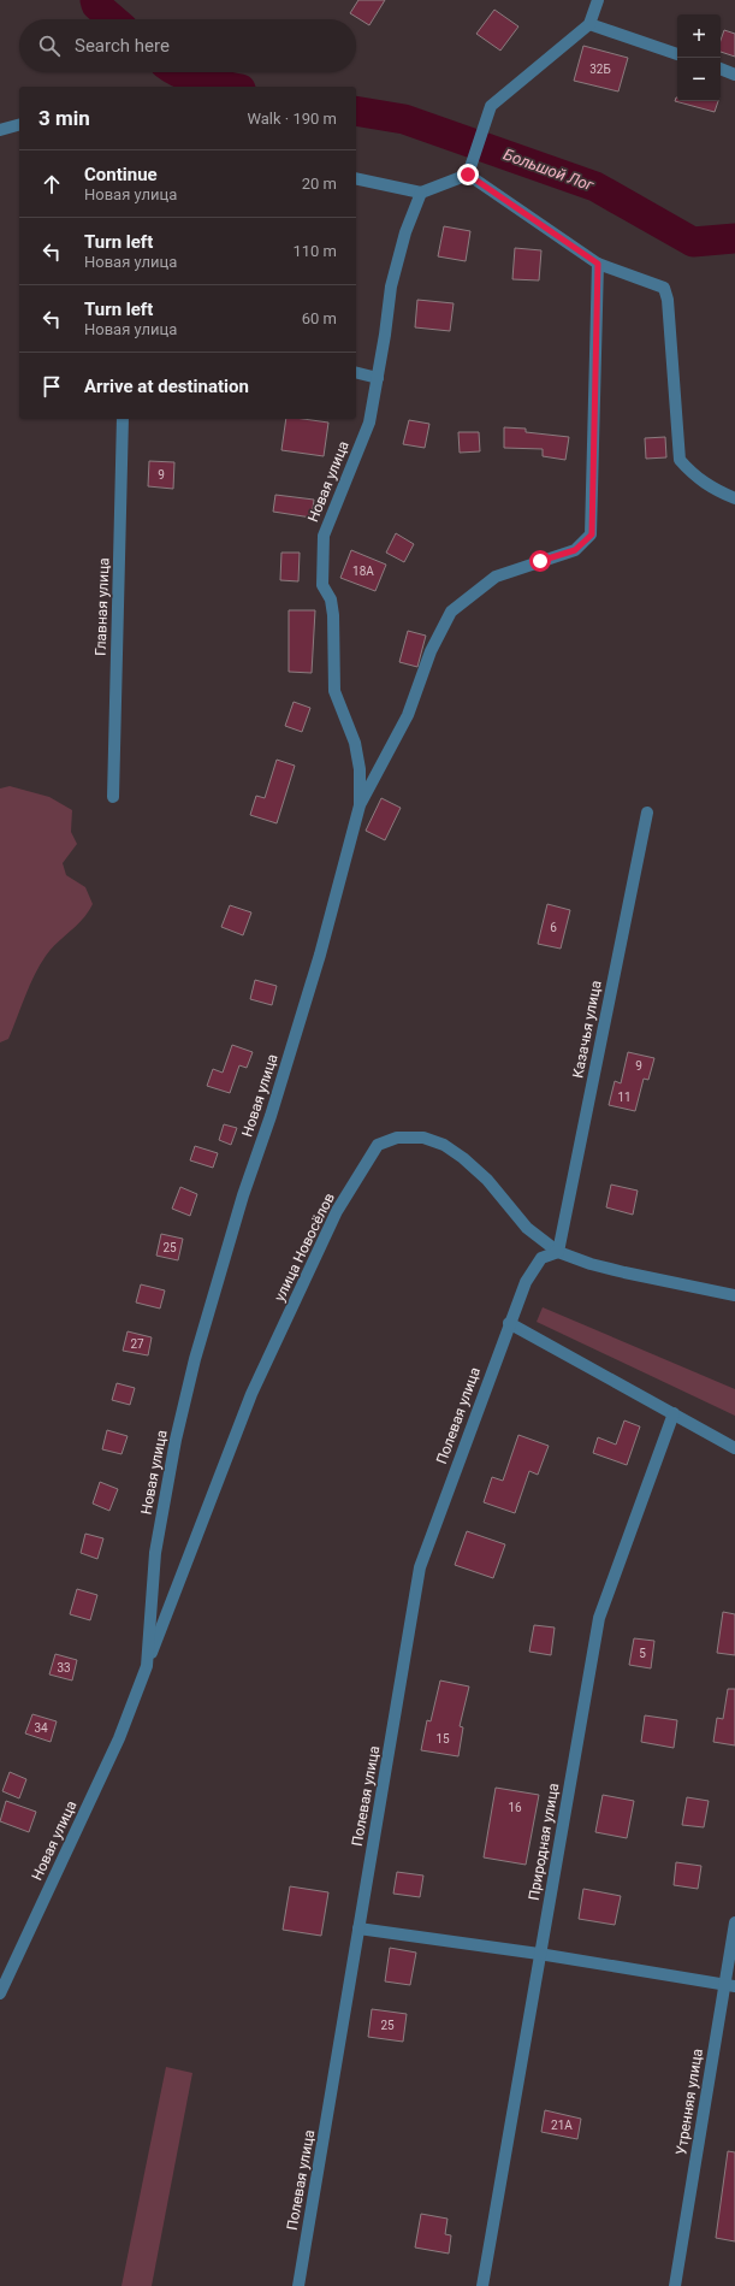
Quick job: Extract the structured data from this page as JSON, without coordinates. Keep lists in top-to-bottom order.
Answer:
{
  "streets": {
    "street": [
      "Новая улица",
      "Главная улица",
      "Казачья улица",
      "улица Новосёлов",
      "Полевая улица",
      "Природная улица",
      "Утренняя улица"
    ]
  },
  "crossings": [
    ["Новая улица", "улица Новосёлов"],
    ["Казачья улица", "улица Новосёлов"],
    ["Казачья улица", "Полевая улица"],
    ["улица Новосёлов", "Полевая улица"]
  ],
  "water": ["Большой Лог"],
  "house_numbers": [
    "32Б",
    "9",
    "18А",
    "6",
    "9",
    "11",
    "25",
    "27",
    "5",
    "33",
    "34",
    "15",
    "16",
    "25",
    "21А"
  ],
  "page": {
    "map_buttons": ["+", "−"],
    "search": "Search here",
    "heading": ["3 min", "Walk · 190 m"],
    "list": [
      ["Continue", "Новая улица", "20 m"],
      ["Turn left", "Новая улица", "110 m"],
      ["Turn left", "Новая улица", "60 m"],
      "Arrive at destination"
    ]
  }
}
